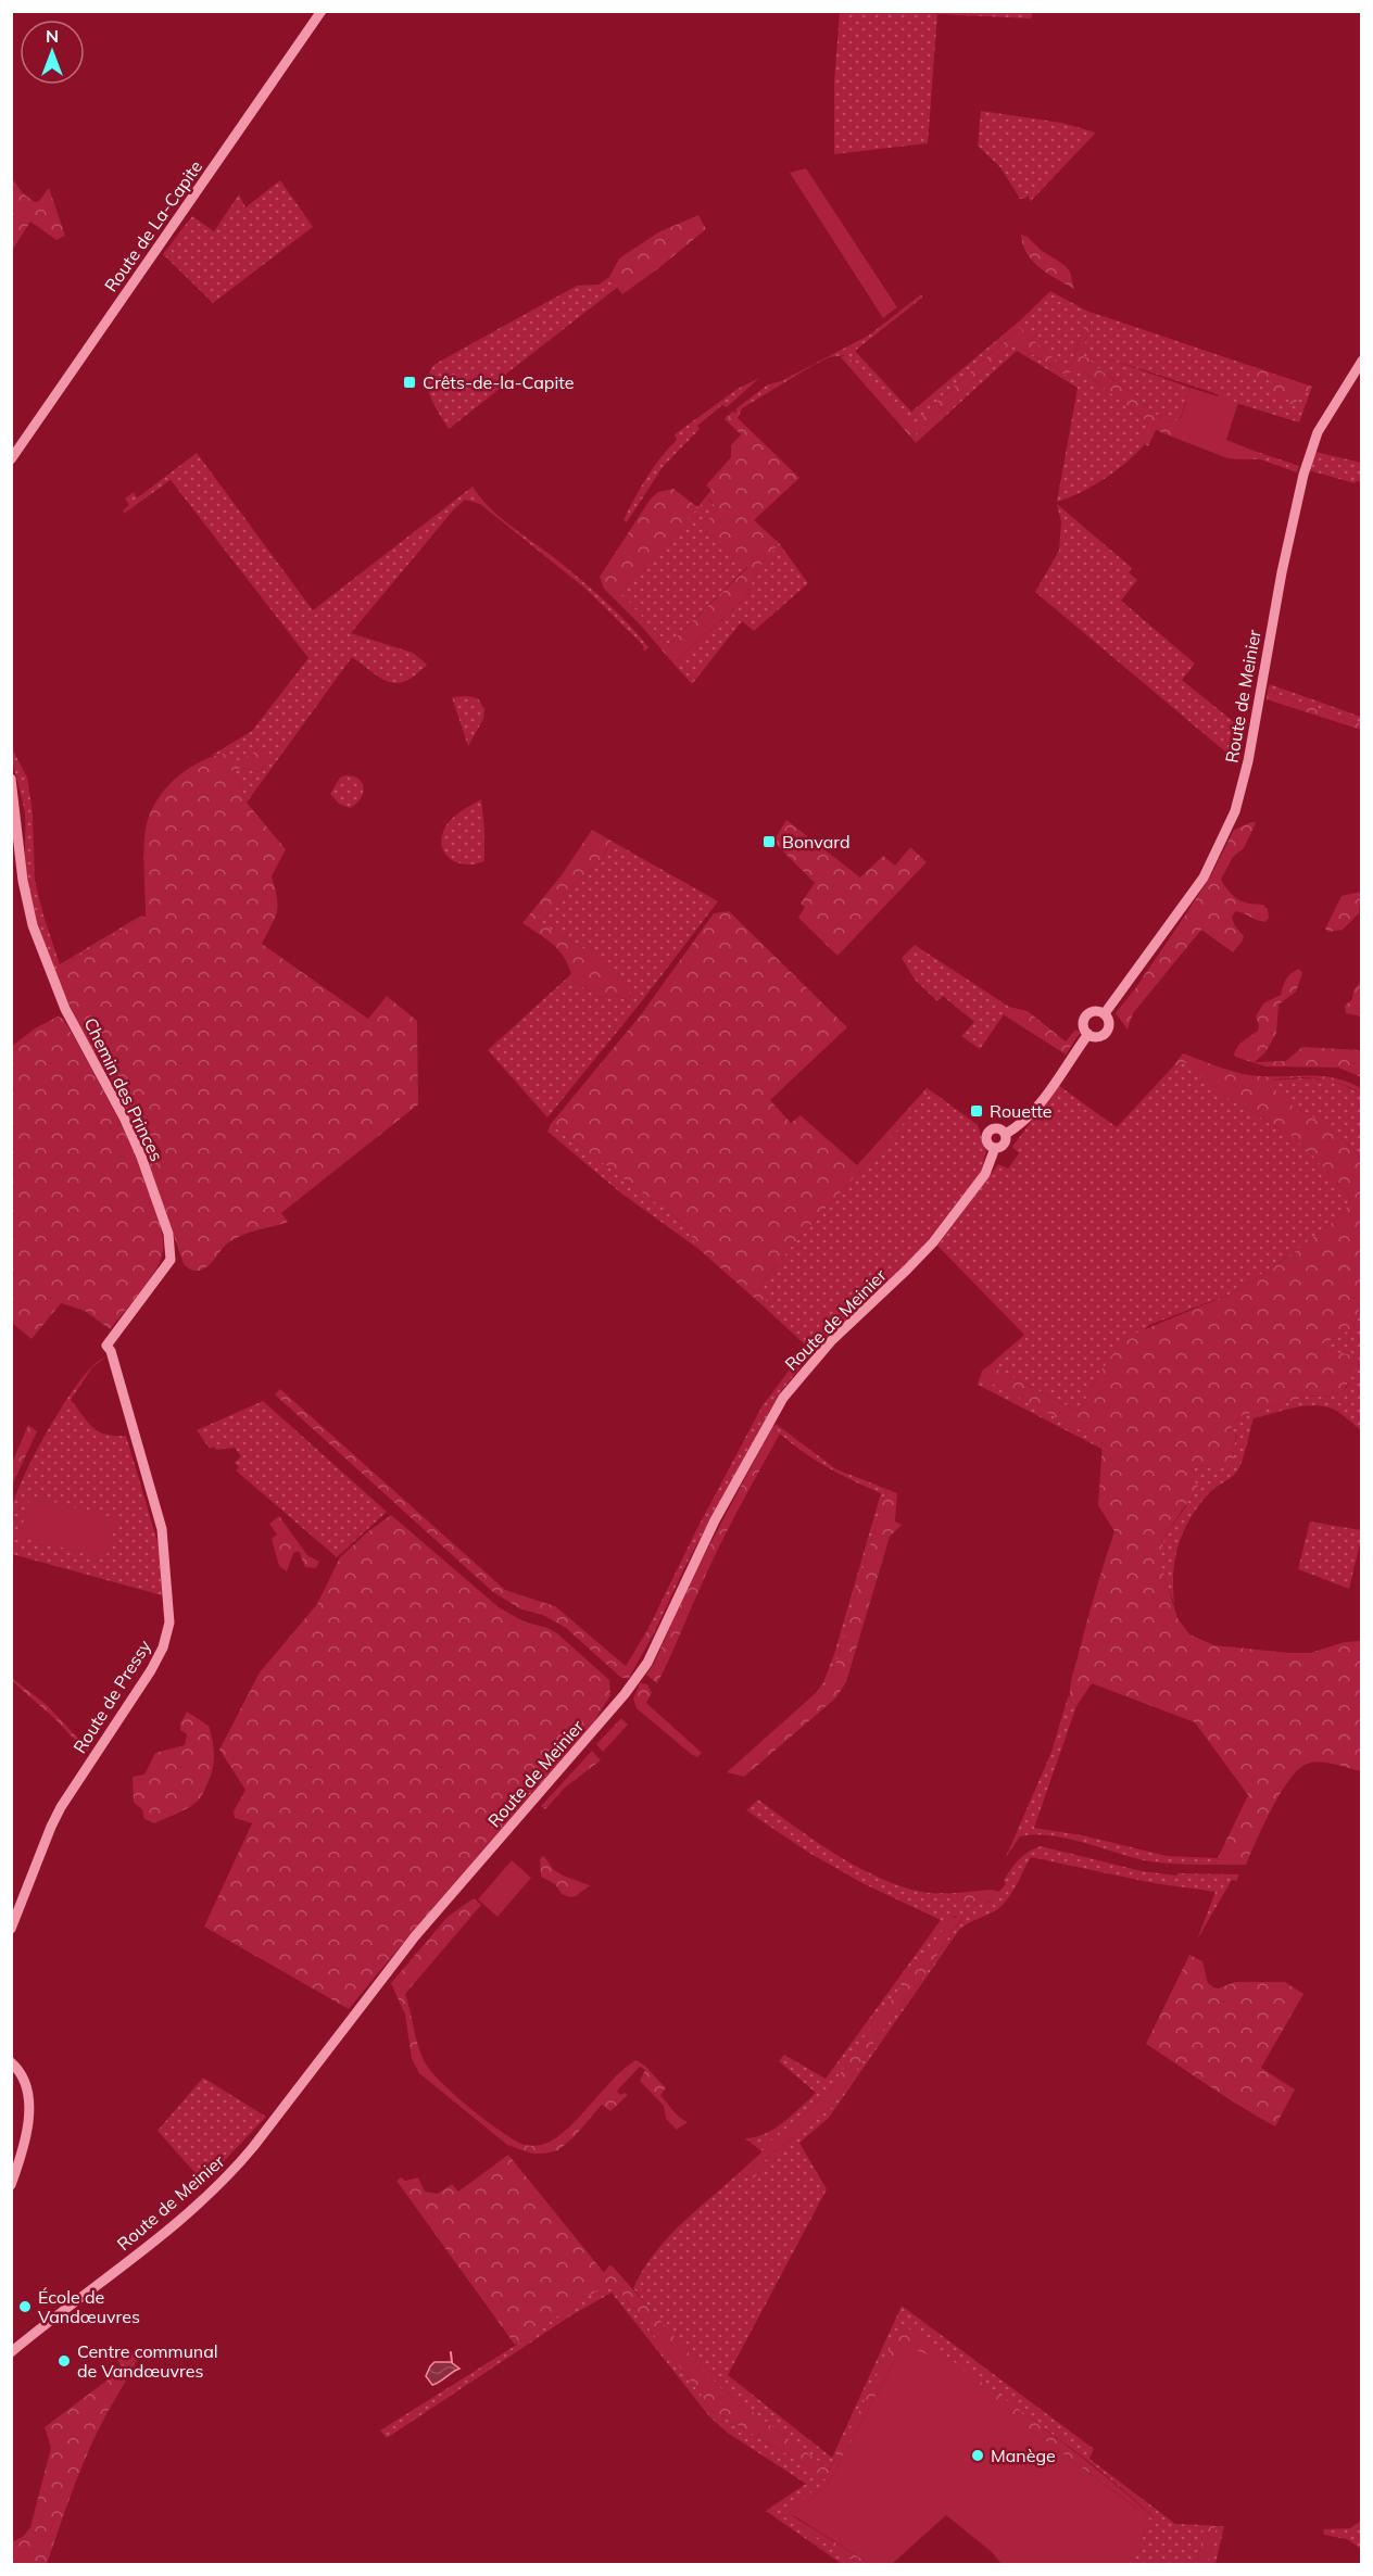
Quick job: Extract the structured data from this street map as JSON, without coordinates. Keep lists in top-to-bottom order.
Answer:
{
  "streets": {
    "street": [
      "Route de La-Capite",
      "Route de Meinier",
      "Chemin des Princes",
      "Route de Pressy"
    ]
  },
  "crossings": [
    ["Chemin des Princes", "Route de Pressy"]
  ],
  "places": {
    "transit": ["Crêts-de-la-Capite", "Bonvard", "Rouette"],
    "other": ["École de Vandœuvres", "Centre communal de Vandœuvres", "Manège"]
  },
  "north": "top"
}
